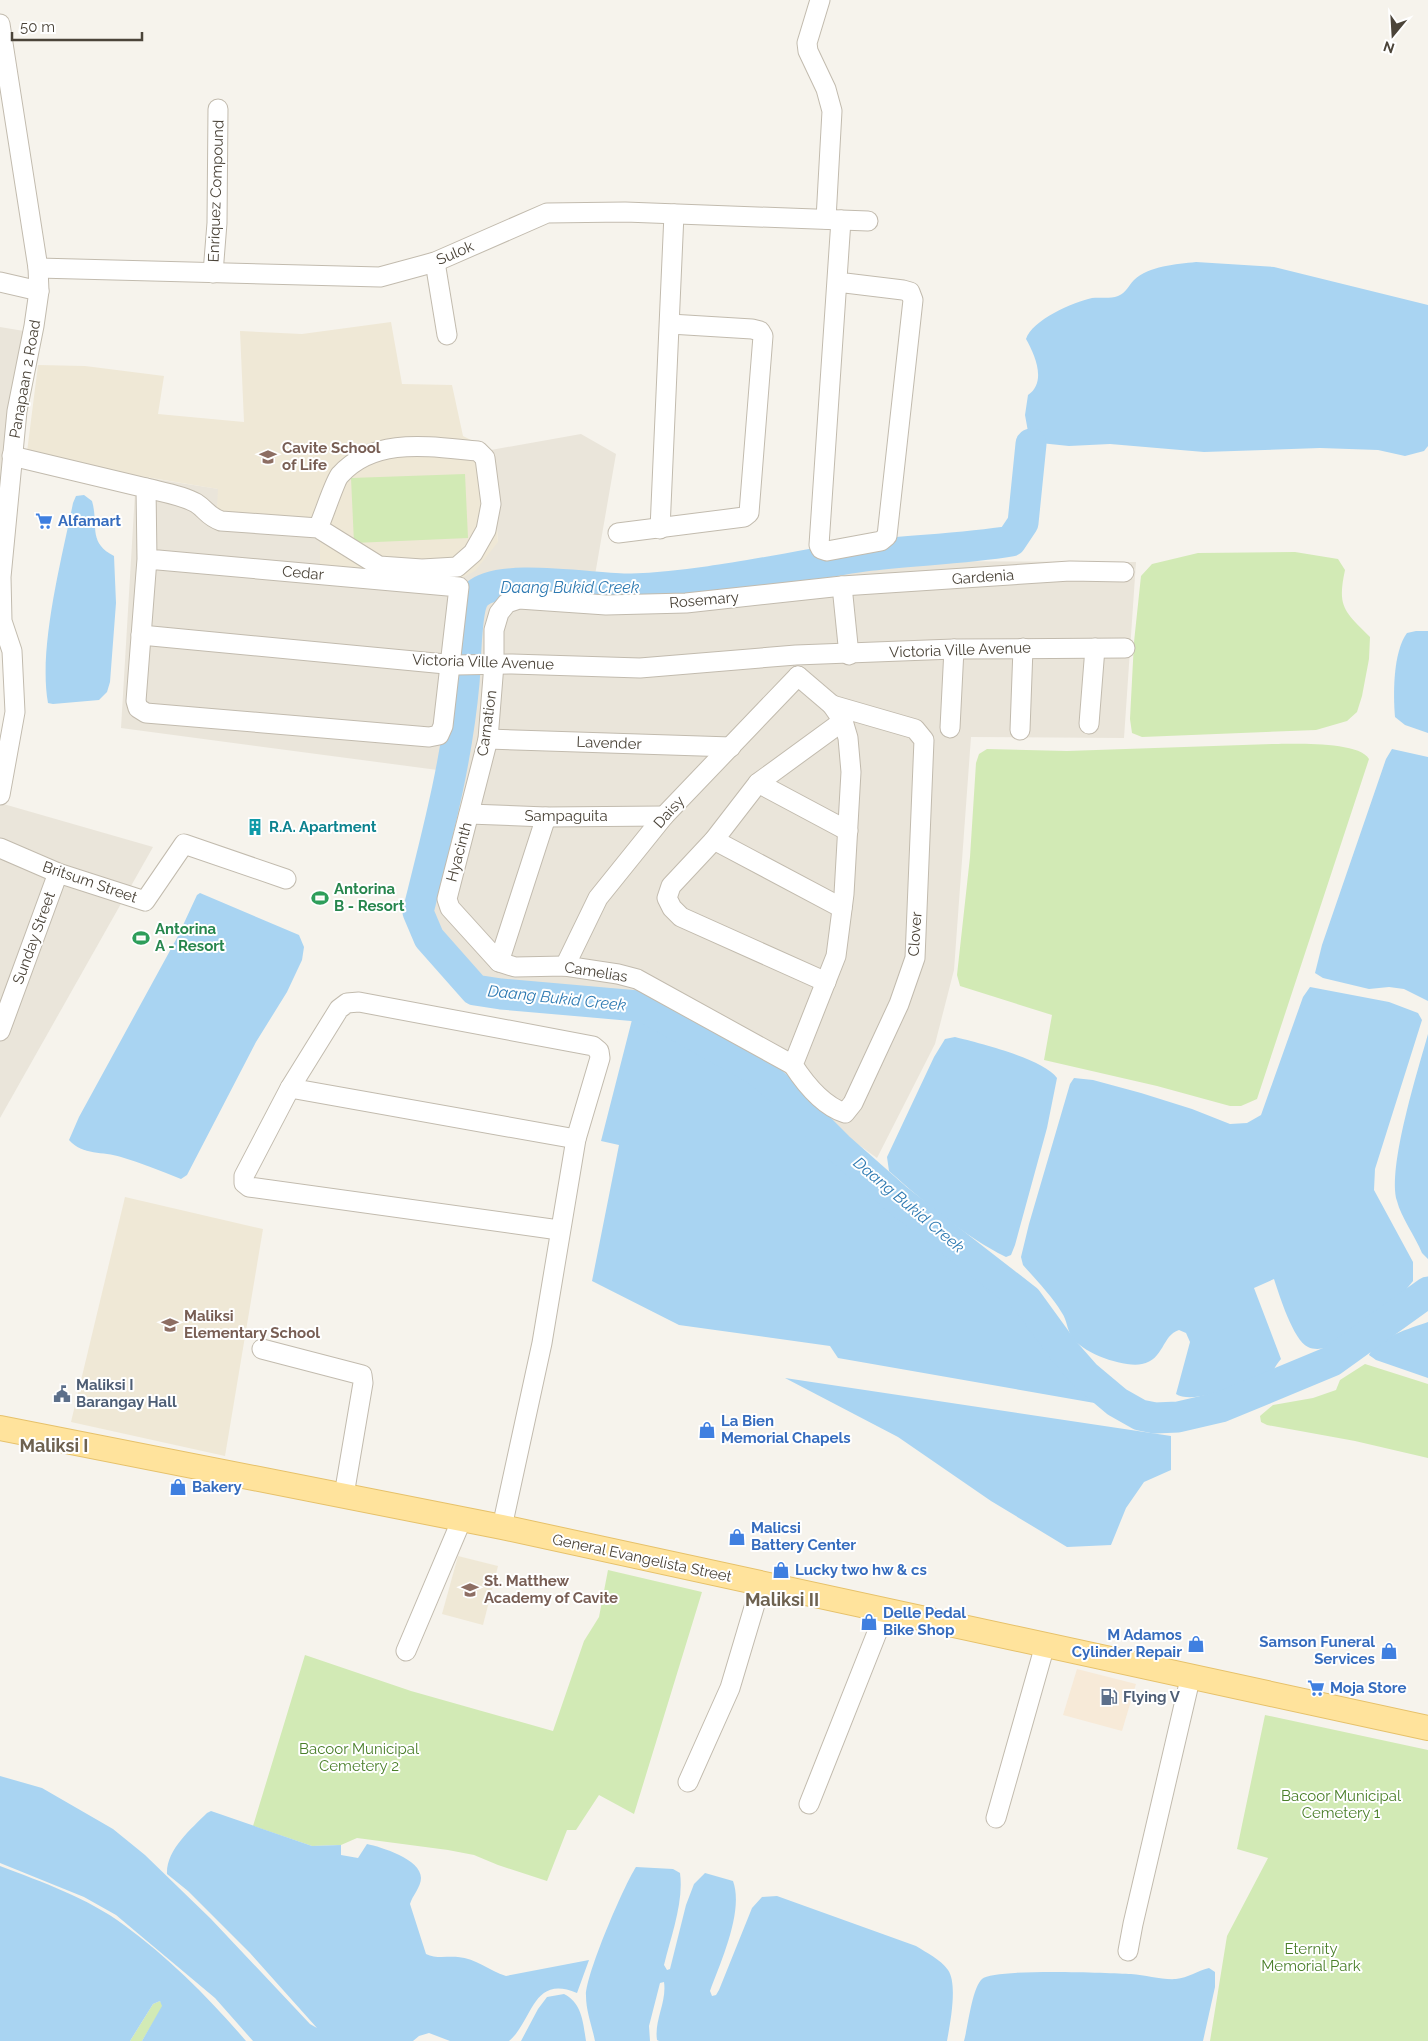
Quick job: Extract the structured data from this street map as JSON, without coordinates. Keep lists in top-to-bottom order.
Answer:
{
  "streets": {
    "main road": ["General Evangelista Street"],
    "street": [
      "Enriquez Compound",
      "Sulok",
      "Panapaan 2 Road",
      "Cedar",
      "Gardenia",
      "Rosemary",
      "Victoria Ville Avenue",
      "Carnation",
      "Lavender",
      "Daisy",
      "Sampaguita",
      "Hyacinth",
      "Britsum Street",
      "Clover",
      "Sunday Street",
      "Camelias"
    ]
  },
  "crossings": [
    ["Enriquez Compound", "Sulok"],
    ["Sulok", "Panapaan 2 Road"],
    ["Cedar", "Victoria Ville Avenue"],
    ["Gardenia", "Rosemary"],
    ["Rosemary", "Carnation"],
    ["Victoria Ville Avenue", "Carnation"],
    ["Carnation", "Lavender"],
    ["Carnation", "Sampaguita"],
    ["Carnation", "Hyacinth"],
    ["Lavender", "Daisy"],
    ["Daisy", "Sampaguita"],
    ["Daisy", "Camelias"],
    ["Sampaguita", "Hyacinth"],
    ["Hyacinth", "Camelias"],
    ["Britsum Street", "Sunday Street"],
    ["Clover", "Camelias"]
  ],
  "districts": ["Maliksi I", "Maliksi II"],
  "water": ["Daang Bukid Creek"],
  "parks": ["Bacoor Municipal Cemetery 2", "Bacoor Municipal Cemetery 1", "Eternity Memorial Park"],
  "places": {
    "school or university": ["Cavite School of Life", "Maliksi Elementary School", "St. Matthew Academy of Cavite"],
    "supermarket": ["Alfamart", "Moja Store"],
    "building": ["R.A. Apartment"],
    "sports": ["Antorina B - Resort", "Antorina A - Resort"],
    "public building": ["Maliksi I Barangay Hall"],
    "shop": [
      "La Bien Memorial Chapels",
      "Bakery",
      "Malicsi Battery Center",
      "Lucky two hw & cs",
      "Delle Pedal Bike Shop",
      "M Adamos Cylinder Repair",
      "Samson Funeral Services"
    ],
    "fuel station": ["Flying V"]
  },
  "scale_bar": "50 m",
  "north": "bottom"
}
